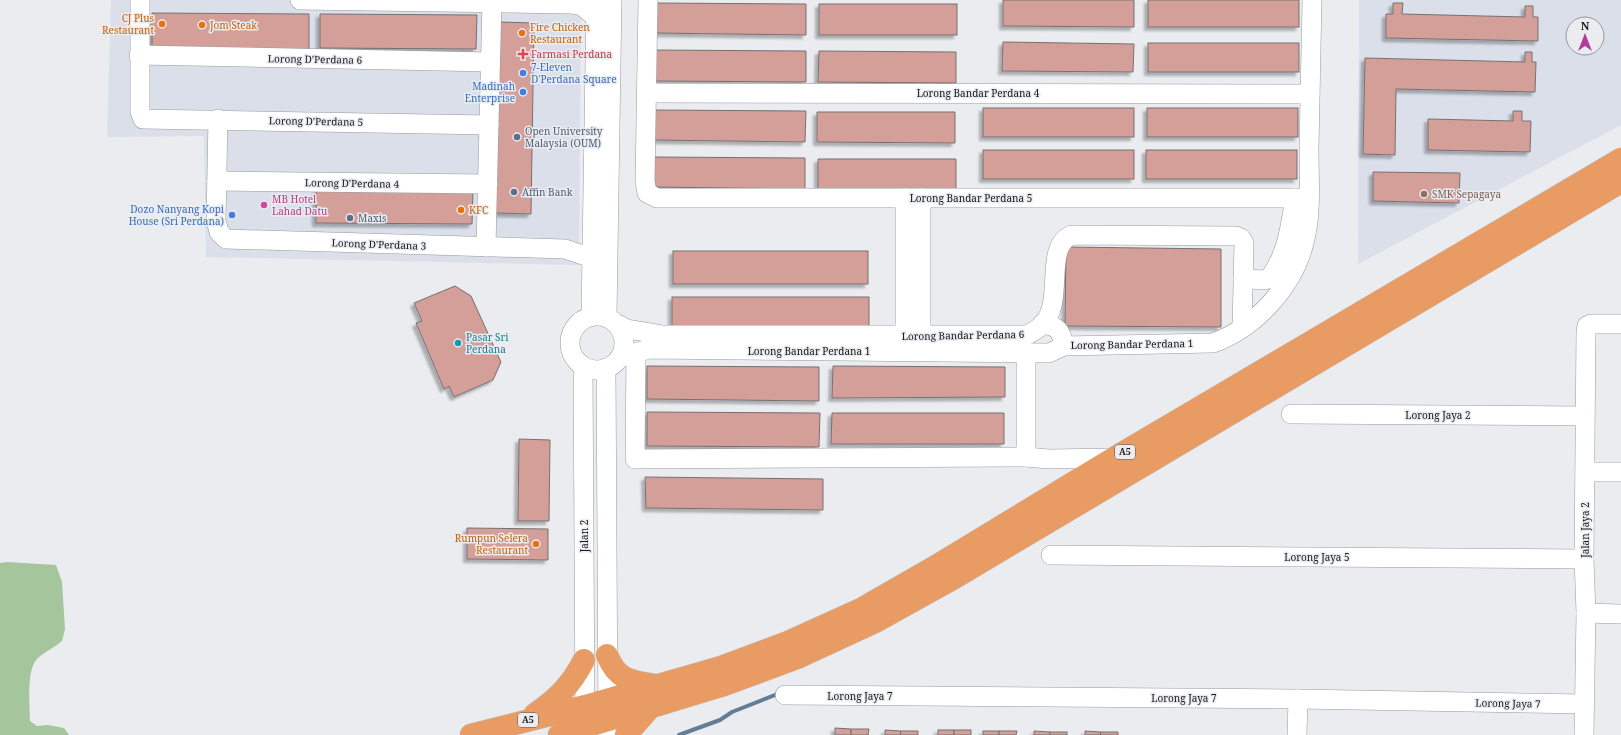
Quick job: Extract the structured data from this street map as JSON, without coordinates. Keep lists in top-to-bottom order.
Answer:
{
  "streets": {
    "highway": ["A5"],
    "street": [
      "Lorong D'Perdana 6",
      "Lorong Bandar Perdana 4",
      "Lorong D'Perdana 5",
      "Lorong D'Perdana 4",
      "Lorong Bandar Perdana 5",
      "Lorong D'Perdana 3",
      "Lorong Bandar Perdana 6",
      "Lorong Bandar Perdana 1",
      "Lorong Jaya 2",
      "Jalan Jaya 2",
      "Jalan 2",
      "Lorong Jaya 5",
      "Lorong Jaya 7"
    ]
  },
  "crossings": [
    ["Lorong D'Perdana 6", "Lorong D'Perdana 5"],
    ["Lorong Bandar Perdana 4", "Lorong Bandar Perdana 5"],
    ["Lorong Bandar Perdana 4", "Lorong Bandar Perdana 1"],
    ["Lorong D'Perdana 4", "Lorong D'Perdana 3"],
    ["Lorong Bandar Perdana 5", "Lorong Bandar Perdana 1"],
    ["Lorong Bandar Perdana 6", "Lorong Bandar Perdana 1"],
    ["Lorong Bandar Perdana 6", "Jalan 2"],
    ["Lorong Bandar Perdana 1", "Jalan 2"],
    ["Lorong Jaya 2", "Jalan Jaya 2"],
    ["A5", "Jalan 2"],
    ["Jalan Jaya 2", "Lorong Jaya 5"],
    ["Jalan Jaya 2", "Lorong Jaya 7"]
  ],
  "places": {
    "other": [
      "CJ Plus Restaurant",
      "Jom Steak",
      "Fire Chicken Restaurant",
      "7-Eleven D'Perdana Square",
      "Madinah Enterprise",
      "Open University Malaysia (OUM)",
      "Affin Bank",
      "SMK Sepagaya",
      "MB Hotel Lahad Datu",
      "KFC",
      "Dozo Nanyang Kopi House (Sri Perdana)",
      "Maxis",
      "Pasar Sri Perdana",
      "Rumpun Selera Restaurant"
    ],
    "health": ["Farmasi Perdana"]
  },
  "north": "top"
}
